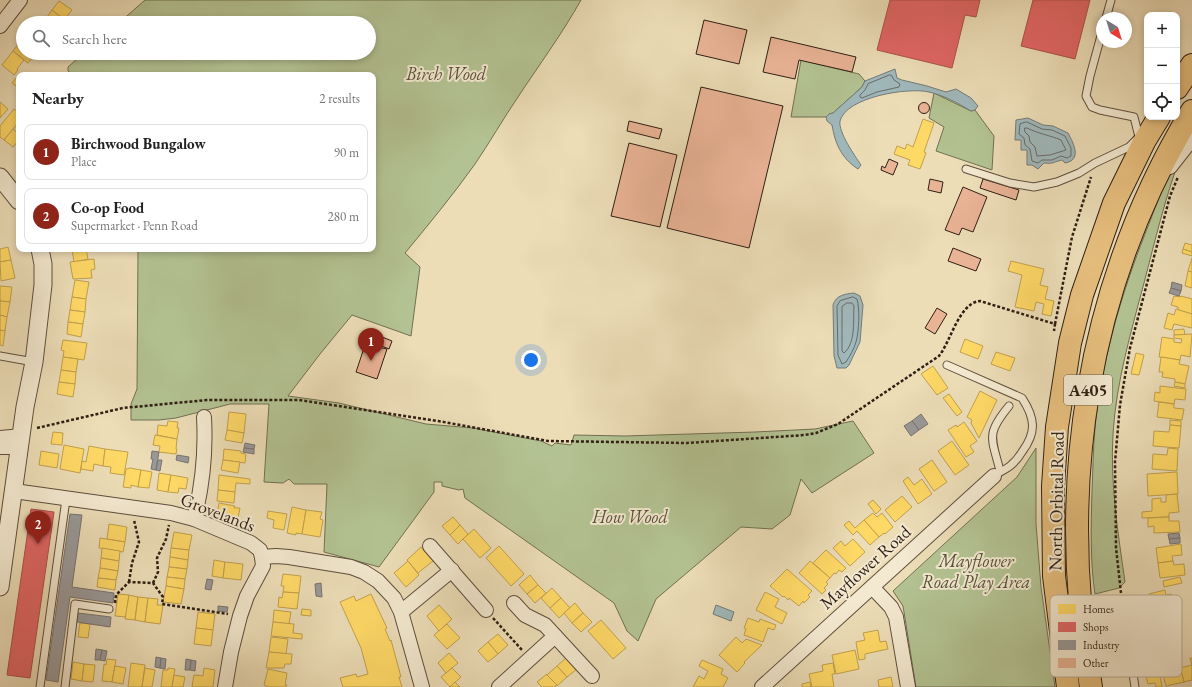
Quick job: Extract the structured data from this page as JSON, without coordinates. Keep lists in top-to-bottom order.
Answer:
{
  "streets": {
    "highway": ["A405", "North Orbital Road"],
    "street": ["Grovelands", "Mayflower Road"]
  },
  "parks": ["Birch Wood", "How Wood", "Mayflower Road Play Area"],
  "legend": [
    "Homes",
    "Shops",
    "Industry",
    "Other"
  ],
  "north": "bottom right",
  "page": {
    "map_buttons": ["+", "−"],
    "search": "Search here",
    "heading": ["Nearby", "2 results"],
    "list": [
      {
        "mark": "1",
        "name": "Birchwood Bungalow",
        "note": "Place",
        "value": "90 m"
      },
      {
        "mark": "2",
        "name": "Co-op Food",
        "note": "Supermarket · Penn Road",
        "value": "280 m"
      }
    ],
    "pins": ["1", "2"]
  }
}
